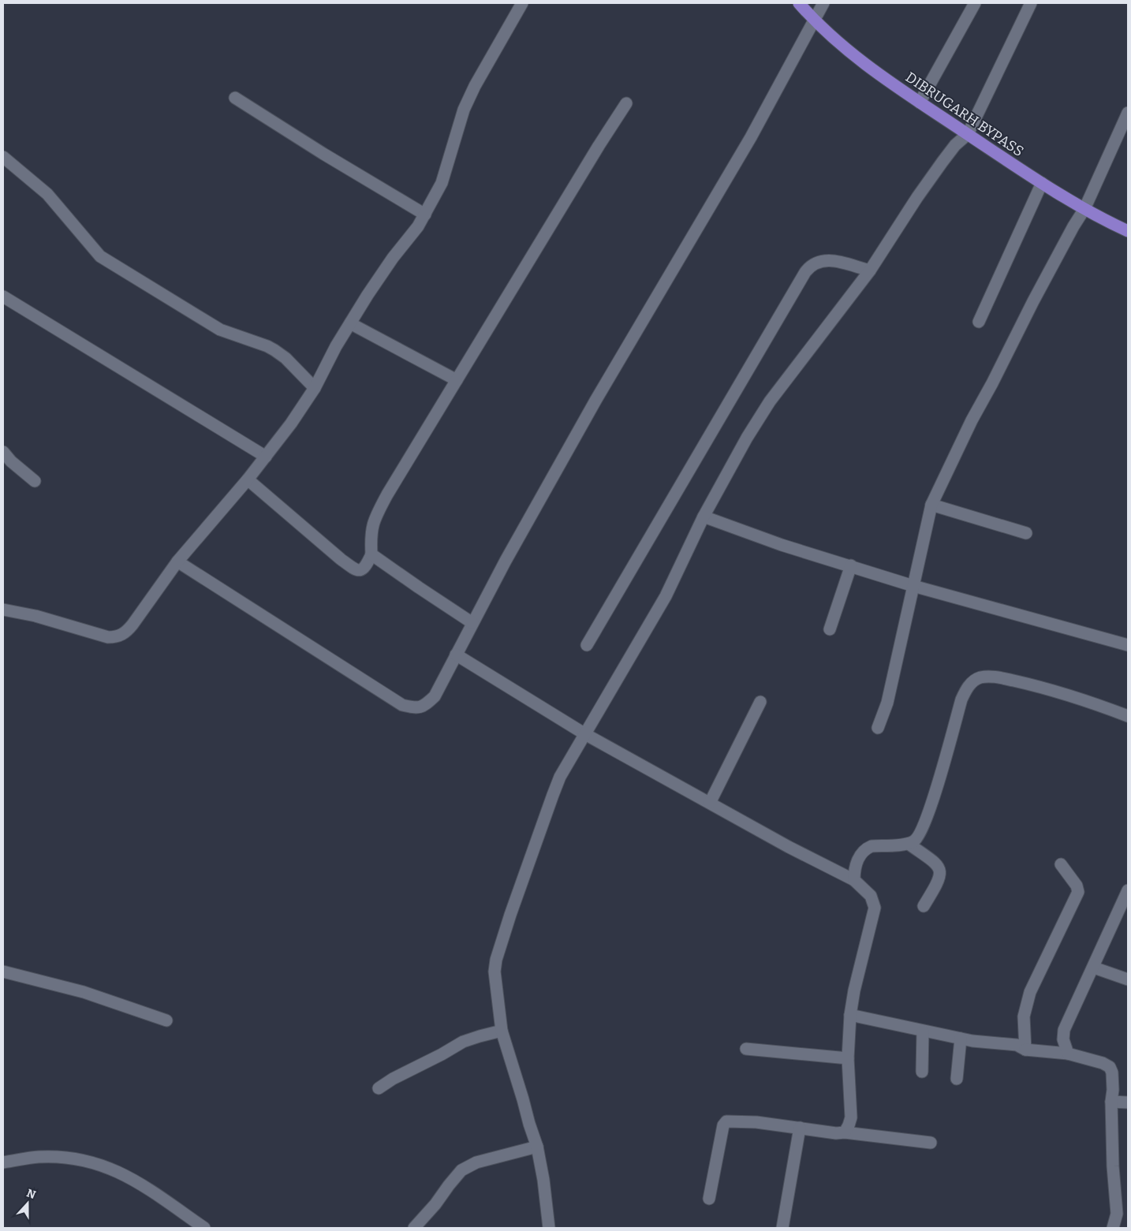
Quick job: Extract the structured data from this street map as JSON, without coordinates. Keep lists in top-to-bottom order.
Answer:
{
  "streets": {
    "main road": ["DIBRUGARH BYPASS"]
  },
  "north": "top"
}
